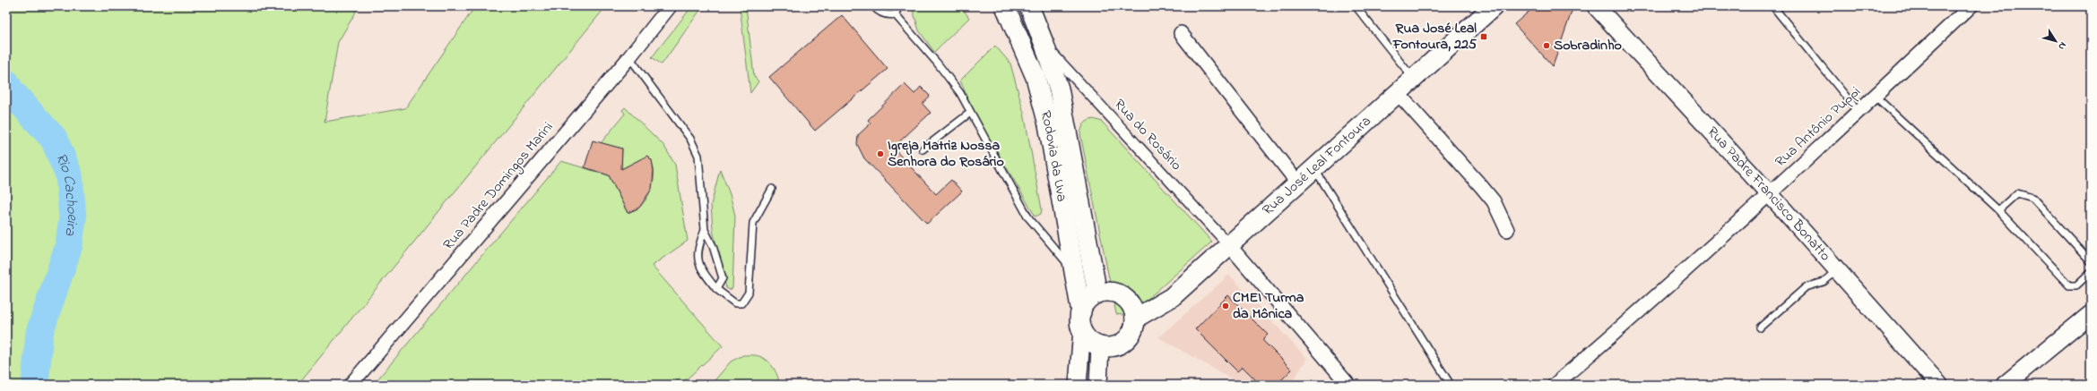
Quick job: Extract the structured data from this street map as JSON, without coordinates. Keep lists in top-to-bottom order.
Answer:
{
  "streets": {
    "main road": ["Rodovia da Uva", "Rua José Leal Fontoura"],
    "street": [
      "Rua Antônio Puppi",
      "Rua do Rosário",
      "Rua Padre Domingos Marini",
      "Rua Padre Francisco Bonatto"
    ]
  },
  "crossings": [
    ["Rua Antônio Puppi", "Rua Padre Francisco Bonatto"],
    ["Rua do Rosário", "Rodovia da Uva"],
    ["Rua do Rosário", "Rua José Leal Fontoura"],
    ["Rodovia da Uva", "Rua José Leal Fontoura"]
  ],
  "water": ["Rio Cachoeira"],
  "places": {
    "transit": ["Rua José Leal Fontoura, 225"],
    "other": ["Sobradinho", "Igreja Matriz Nossa Senhora do Rosário", "CMEI Turma da Mônica"]
  },
  "north": "bottom right"
}
